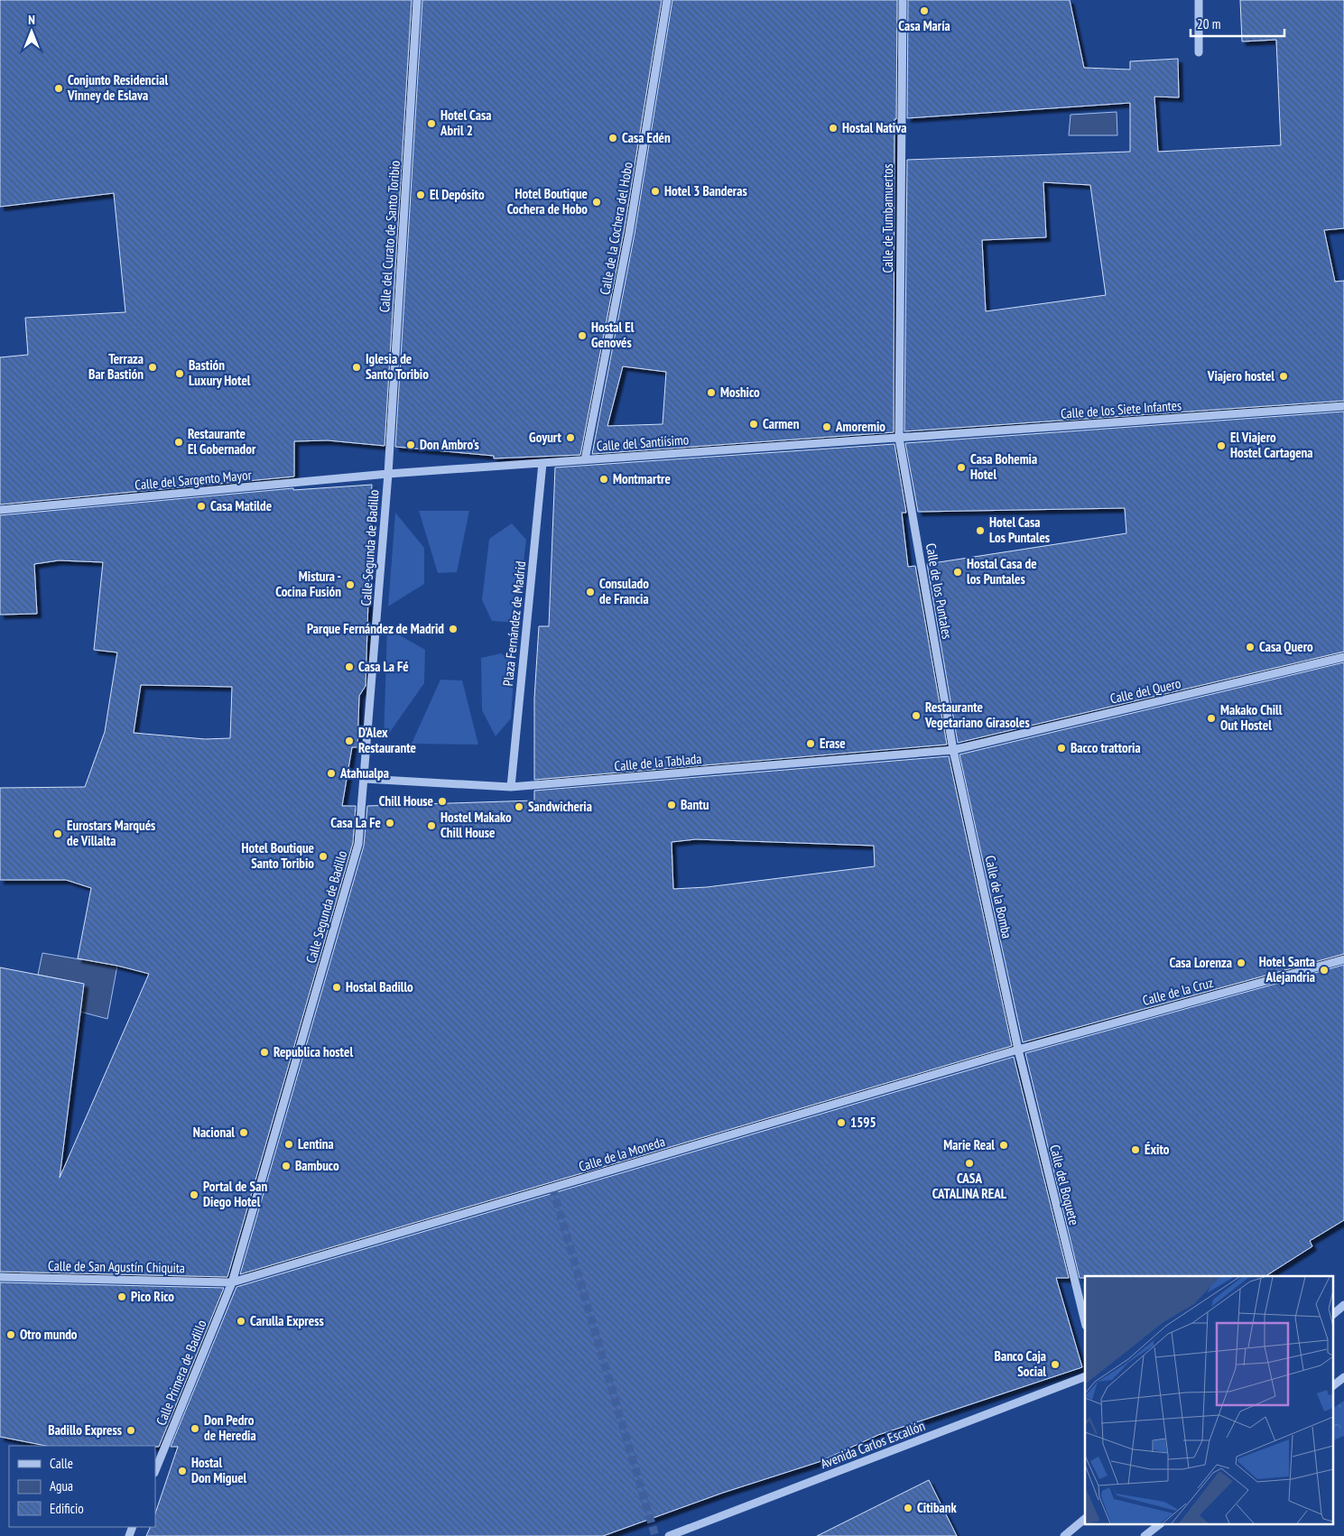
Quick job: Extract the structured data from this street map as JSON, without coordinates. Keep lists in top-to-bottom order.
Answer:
{
  "streets": {
    "street": [
      "Calle de Tumbamuertos",
      "Calle de la Cochera del Hobo",
      "Calle del Curato de Santo Toribio",
      "Calle de los Siete Infantes",
      "Calle del Santiísimo",
      "Calle del Sargento Mayor",
      "Calle Segunda de Badillo",
      "Calle de los Puntales",
      "Plaza Fernández de Madrid",
      "Calle del Quero",
      "Calle de la Tablada",
      "Calle de la Bomba",
      "Calle de la Cruz",
      "Calle de la Moneda",
      "Calle del Boquete",
      "Calle de San Agustín Chiquita",
      "Calle Primera de Badillo",
      "Avenida Carlos Escallón"
    ]
  },
  "crossings": [
    ["Calle de Tumbamuertos", "Calle de los Siete Infantes"],
    ["Calle de Tumbamuertos", "Calle del Santiísimo"],
    ["Calle de Tumbamuertos", "Calle de los Puntales"],
    ["Calle de la Cochera del Hobo", "Calle del Santiísimo"],
    ["Calle del Curato de Santo Toribio", "Calle del Santiísimo"],
    ["Calle del Curato de Santo Toribio", "Calle del Sargento Mayor"],
    ["Calle del Curato de Santo Toribio", "Calle Segunda de Badillo"],
    ["Calle de los Siete Infantes", "Calle del Santiísimo"],
    ["Calle de los Siete Infantes", "Calle de los Puntales"],
    ["Calle del Santiísimo", "Calle del Sargento Mayor"],
    ["Calle del Santiísimo", "Calle Segunda de Badillo"],
    ["Calle del Santiísimo", "Calle de los Puntales"],
    ["Calle del Santiísimo", "Plaza Fernández de Madrid"],
    ["Calle del Sargento Mayor", "Calle Segunda de Badillo"],
    ["Calle Segunda de Badillo", "Calle de la Tablada"],
    ["Calle Segunda de Badillo", "Calle de la Moneda"],
    ["Calle Segunda de Badillo", "Calle de San Agustín Chiquita"],
    ["Calle Segunda de Badillo", "Calle Primera de Badillo"],
    ["Calle de los Puntales", "Calle del Quero"],
    ["Calle de los Puntales", "Calle de la Tablada"],
    ["Calle de los Puntales", "Calle de la Bomba"],
    ["Plaza Fernández de Madrid", "Calle de la Tablada"],
    ["Calle del Quero", "Calle de la Tablada"],
    ["Calle del Quero", "Calle de la Bomba"],
    ["Calle de la Tablada", "Calle de la Bomba"],
    ["Calle de la Bomba", "Calle de la Cruz"],
    ["Calle de la Bomba", "Calle de la Moneda"],
    ["Calle de la Bomba", "Calle del Boquete"],
    ["Calle de la Cruz", "Calle de la Moneda"],
    ["Calle de la Cruz", "Calle del Boquete"],
    ["Calle de la Moneda", "Calle del Boquete"],
    ["Calle de la Moneda", "Calle de San Agustín Chiquita"],
    ["Calle de la Moneda", "Calle Primera de Badillo"],
    ["Calle de San Agustín Chiquita", "Calle Primera de Badillo"]
  ],
  "places": [
    "Casa María",
    "Conjunto Residencial Vinney de Eslava",
    "Hotel Casa Abril 2",
    "Hostal Nativa",
    "Casa Edén",
    "Hotel 3 Banderas",
    "El Depósito",
    "Hotel Boutique Cochera de Hobo",
    "Hostal El Genovés",
    "Terraza Bar Bastión",
    "Iglesia de Santo Toribio",
    "Bastión Luxury Hotel",
    "Viajero hostel",
    "Moshico",
    "Carmen",
    "Amoremio",
    "Goyurt",
    "Restaurante El Gobernador",
    "Don Ambro's",
    "El Viajero Hostel Cartagena",
    "Casa Bohemia Hotel",
    "Montmartre",
    "Casa Matilde",
    "Hotel Casa Los Puntales",
    "Hostal Casa de los Puntales",
    "Mistura - Cocina Fusión",
    "Consulado de Francia",
    "Parque Fernández de Madrid",
    "Casa Quero",
    "Casa La Fé",
    "Restaurante Vegetariano Girasoles",
    "Makako Chill Out Hostel",
    "D’Alex Restaurante",
    "Erase",
    "Bacco trattoria",
    "Atahualpa",
    "Chill House",
    "Bantu",
    "Sandwicheria",
    "Casa La Fe",
    "Hostel Makako Chill House",
    "Eurostars Marqués de Villalta",
    "Hotel Boutique Santo Toribio",
    "Casa Lorenza",
    "Hotel Santa Alejandria",
    "Hostal Badillo",
    "Republica hostel",
    "1595",
    "Nacional",
    "Lentina",
    "Marie Real",
    "Éxito",
    "CASA CATALINA REAL",
    "Bambuco",
    "Portal de San Diego Hotel",
    "Pico Rico",
    "Carulla Express",
    "Otro mundo",
    "Banco Caja Social",
    "Don Pedro de Heredia",
    "Badillo Express",
    "Hostal Don Miguel",
    "Citibank"
  ],
  "legend": ["Calle", "Agua", "Edificio"],
  "scale_bar": "20 m",
  "north": "top"
}
